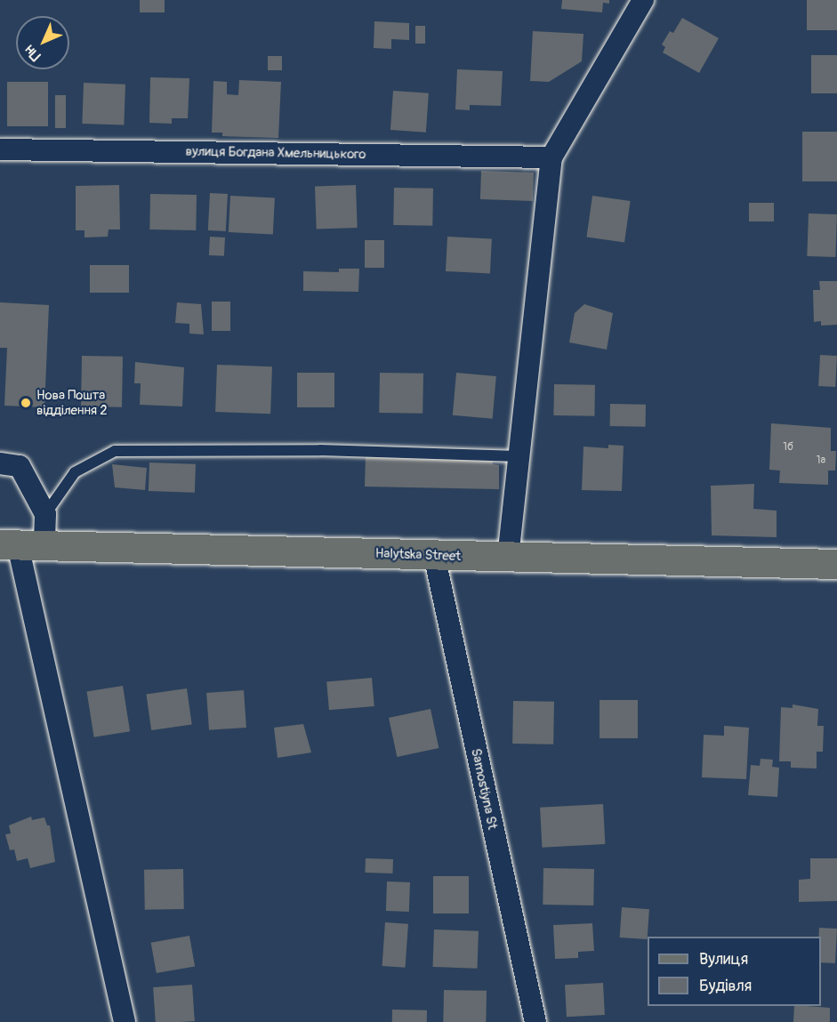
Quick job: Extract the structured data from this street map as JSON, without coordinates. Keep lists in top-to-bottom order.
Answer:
{
  "streets": {
    "main road": ["Halytska Street"],
    "street": ["вулиця Богдана Хмельницького", "Samostiyna St"]
  },
  "crossings": [
    ["Halytska Street", "Samostiyna St"]
  ],
  "places": ["Нова Пошта відділення 2"],
  "house_numbers": ["1б", "1а"],
  "legend": ["Вулиця", "Будівля"],
  "north": "bottom left"
}
